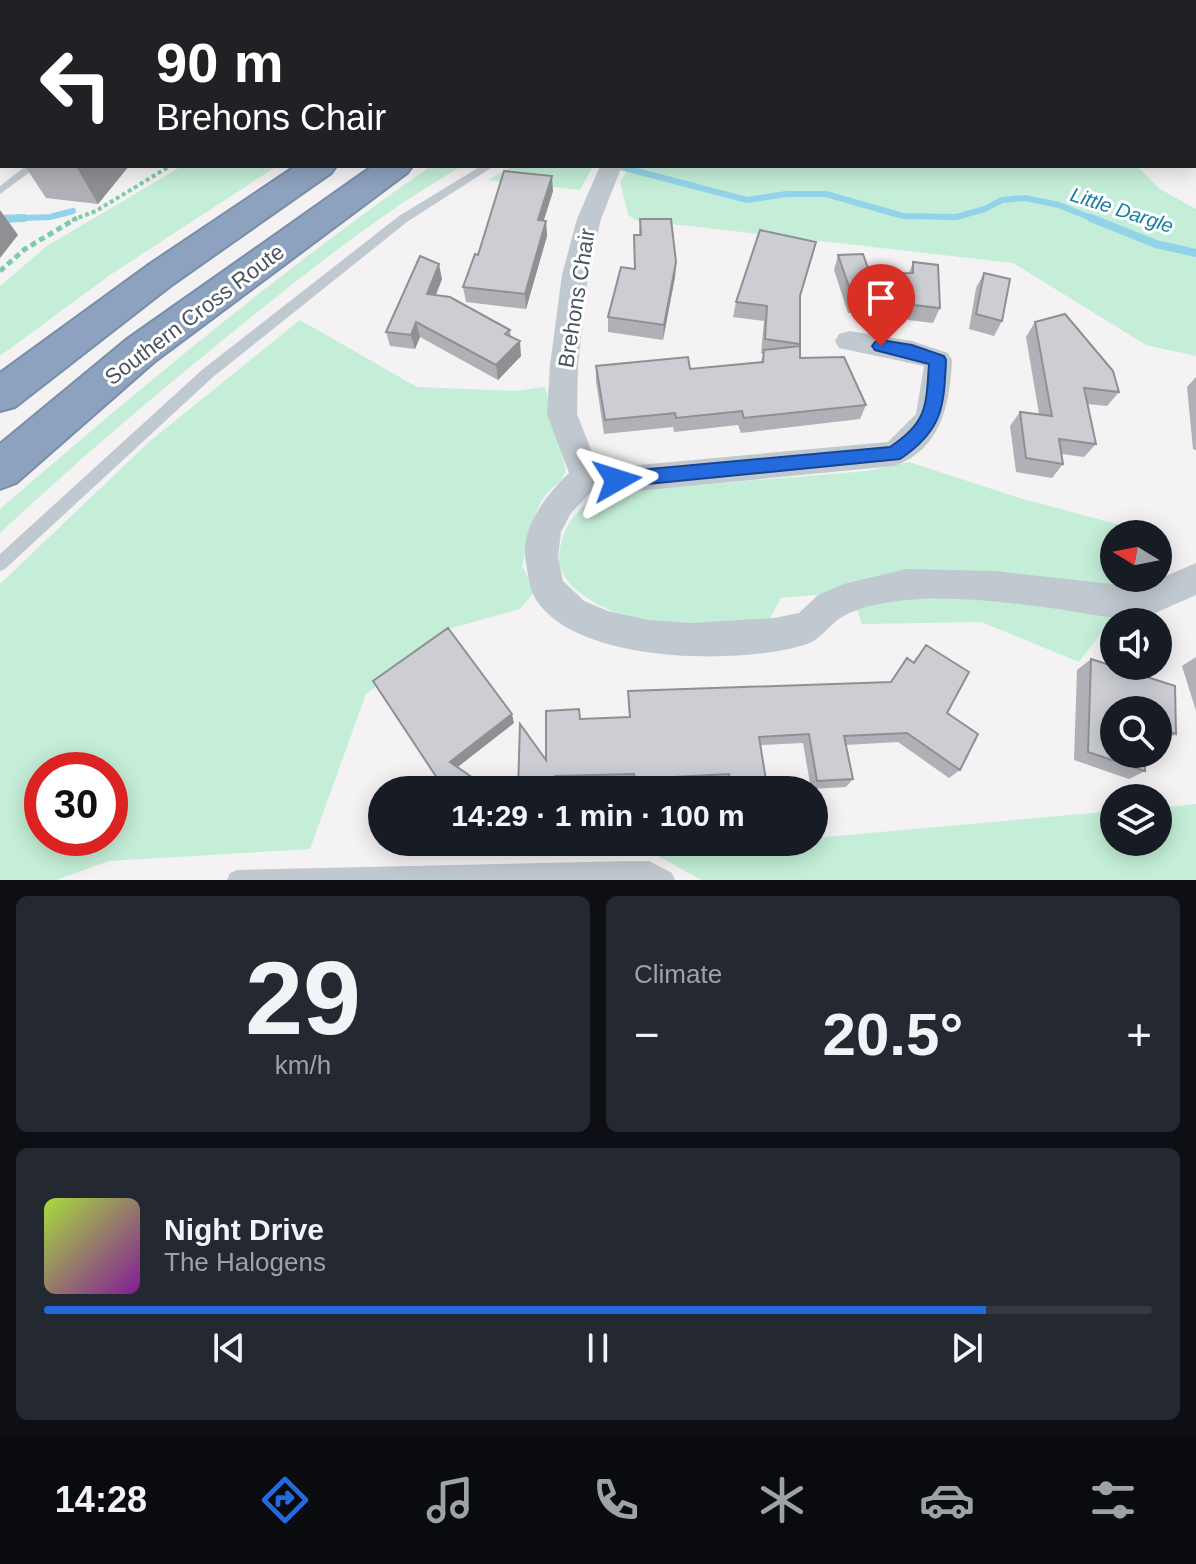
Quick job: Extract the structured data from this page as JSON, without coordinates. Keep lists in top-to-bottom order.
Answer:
{
  "streets": {
    "highway": ["Southern Cross Route"],
    "street": ["Brehons Chair"]
  },
  "water": ["Little Dargle"],
  "north": "left",
  "page": {
    "turn": ["90 m", "Brehons Chair"],
    "limit": "30",
    "trip": "14:29 · 1 min · 100 m",
    "tile": [
      ["29", "km/h"],
      "Climate"
    ],
    "heat": ["−", "20.5°", "+"],
    "song": ["Night Drive", "The Halogens"],
    "tabs": "14:28"
  }
}
